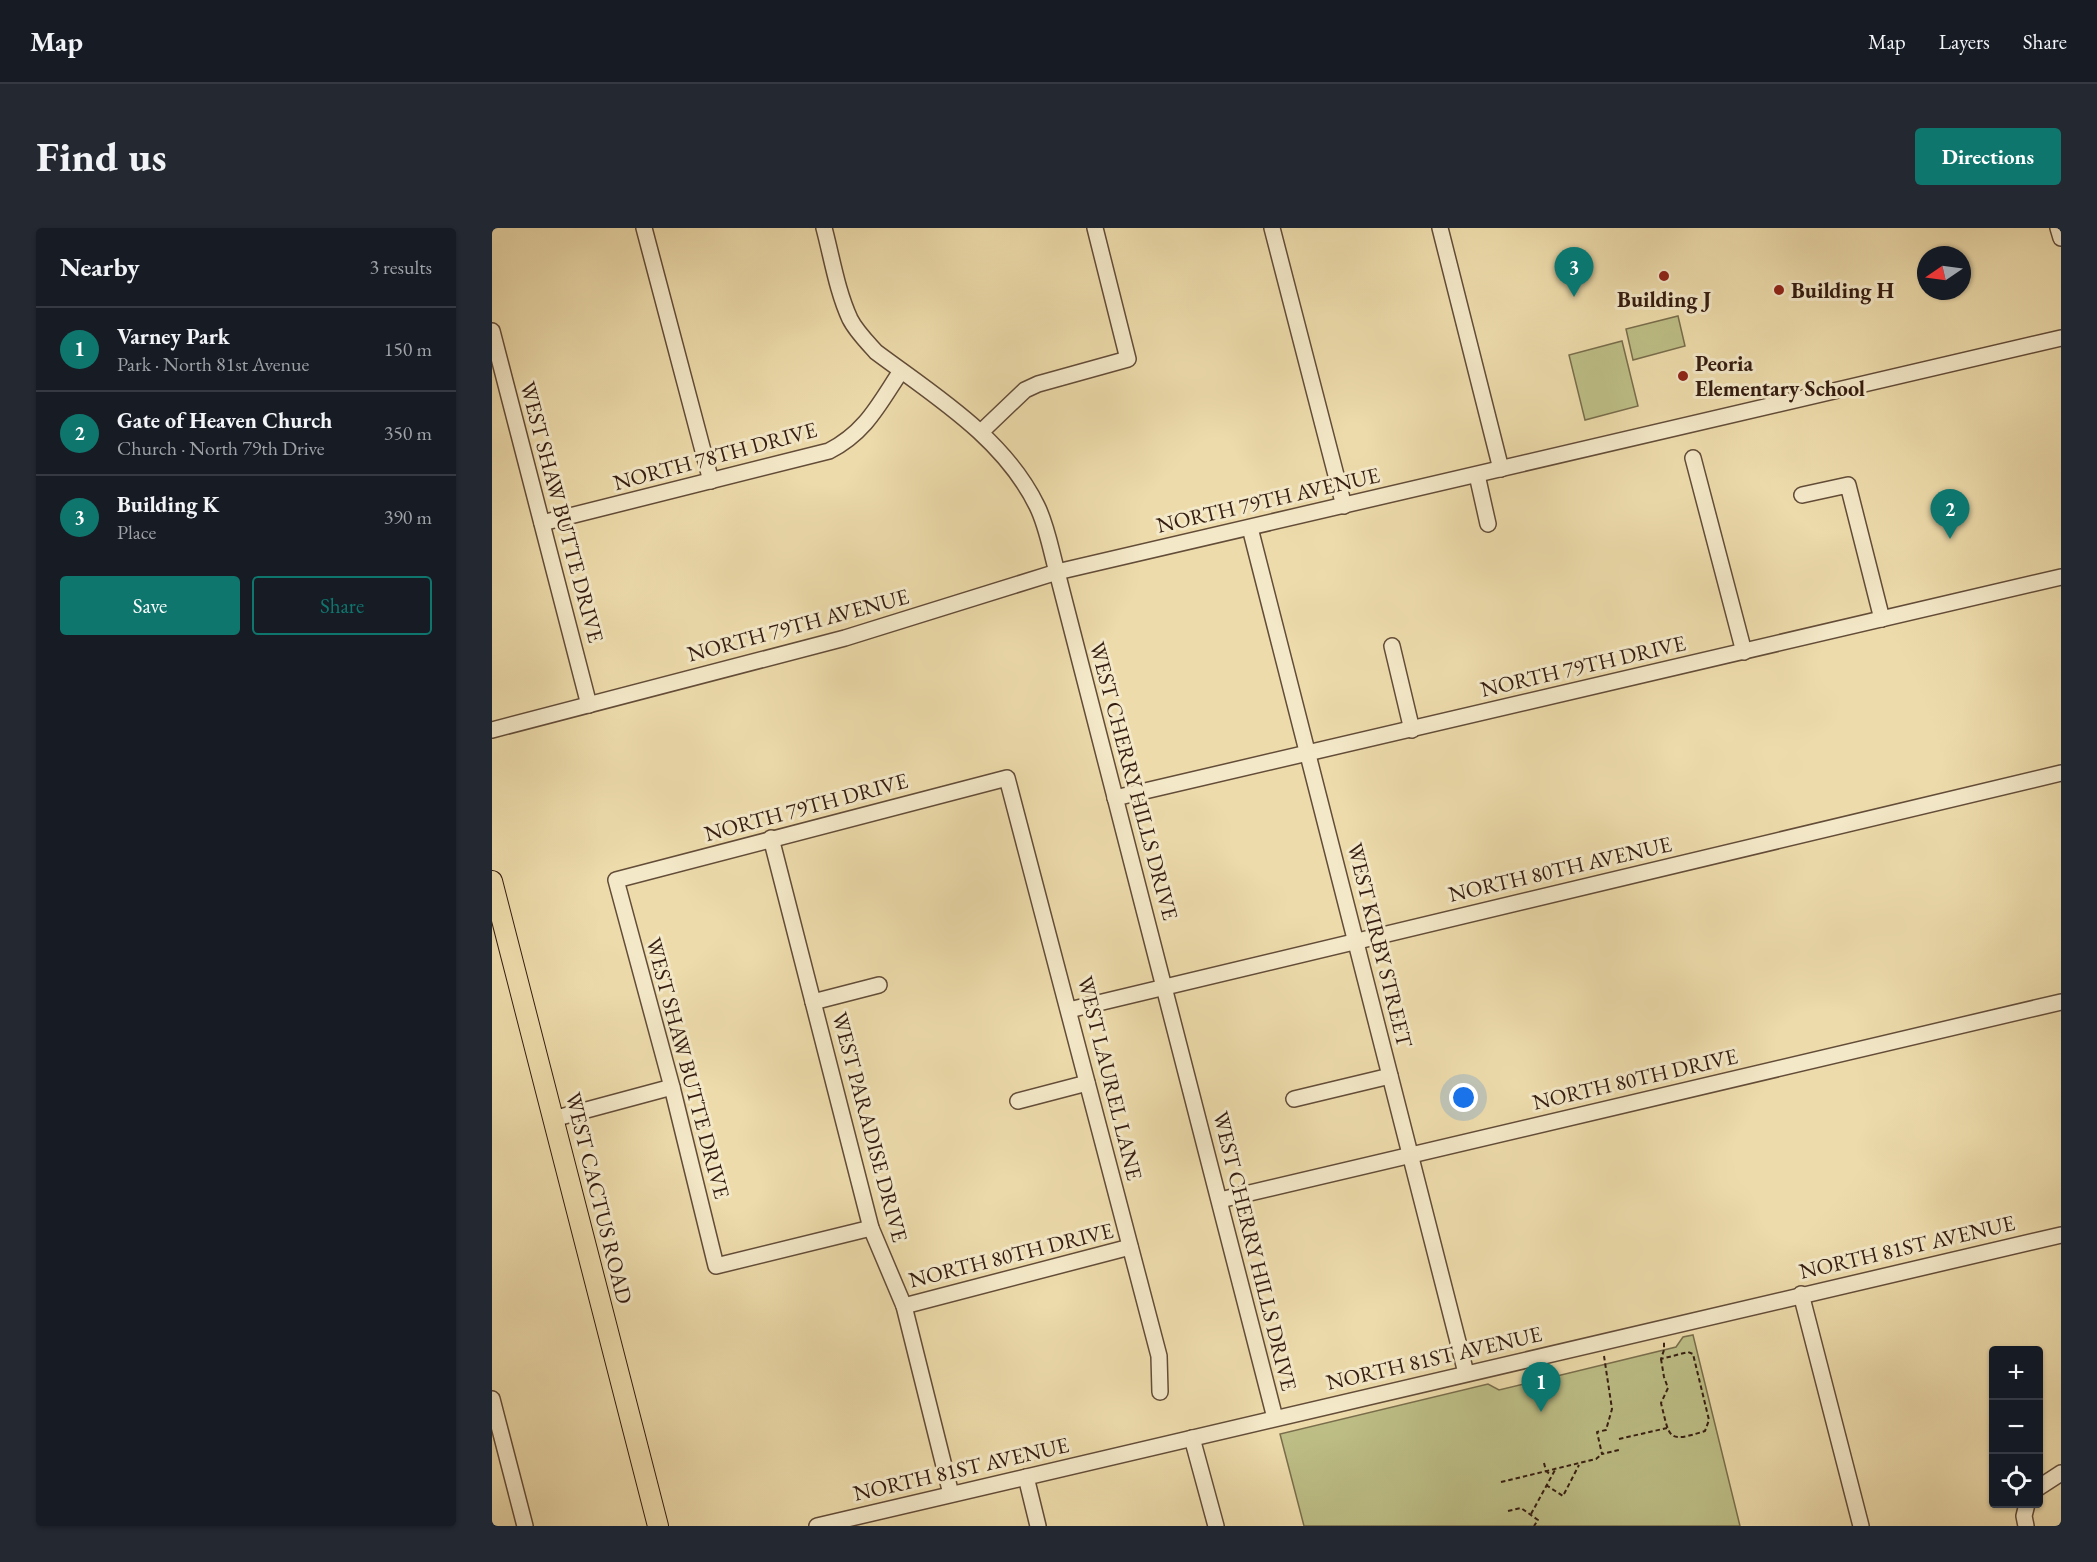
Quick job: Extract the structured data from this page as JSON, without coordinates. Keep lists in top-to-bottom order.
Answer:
{
  "streets": {
    "main road": ["WEST CACTUS ROAD"],
    "street": [
      "NORTH 78TH DRIVE",
      "NORTH 79TH AVENUE",
      "WEST SHAW BUTTE DRIVE",
      "NORTH 79TH DRIVE",
      "WEST CHERRY HILLS DRIVE",
      "NORTH 80TH AVENUE",
      "WEST KIRBY STREET",
      "WEST LAUREL LANE",
      "NORTH 80TH DRIVE",
      "WEST PARADISE DRIVE",
      "NORTH 81ST AVENUE"
    ]
  },
  "crossings": [
    ["NORTH 78TH DRIVE", "WEST SHAW BUTTE DRIVE"],
    ["NORTH 78TH DRIVE", "WEST CHERRY HILLS DRIVE"],
    ["NORTH 79TH AVENUE", "WEST SHAW BUTTE DRIVE"],
    ["NORTH 79TH AVENUE", "WEST CHERRY HILLS DRIVE"],
    ["NORTH 79TH AVENUE", "WEST KIRBY STREET"],
    ["WEST SHAW BUTTE DRIVE", "NORTH 79TH DRIVE"],
    ["WEST SHAW BUTTE DRIVE", "WEST PARADISE DRIVE"],
    ["NORTH 79TH DRIVE", "WEST CHERRY HILLS DRIVE"],
    ["NORTH 79TH DRIVE", "WEST KIRBY STREET"],
    ["NORTH 79TH DRIVE", "WEST LAUREL LANE"],
    ["NORTH 79TH DRIVE", "WEST PARADISE DRIVE"],
    ["WEST CHERRY HILLS DRIVE", "NORTH 80TH AVENUE"],
    ["WEST CHERRY HILLS DRIVE", "NORTH 80TH DRIVE"],
    ["WEST CHERRY HILLS DRIVE", "NORTH 81ST AVENUE"],
    ["NORTH 80TH AVENUE", "WEST KIRBY STREET"],
    ["NORTH 80TH AVENUE", "WEST LAUREL LANE"],
    ["WEST KIRBY STREET", "NORTH 80TH DRIVE"],
    ["WEST KIRBY STREET", "NORTH 81ST AVENUE"],
    ["WEST LAUREL LANE", "NORTH 80TH DRIVE"],
    ["NORTH 80TH DRIVE", "WEST PARADISE DRIVE"],
    ["WEST PARADISE DRIVE", "NORTH 81ST AVENUE"]
  ],
  "places": ["Building J", "Building H", "Peoria Elementary School"],
  "north": "left",
  "page": {
    "header": "Map",
    "nav": ["Map", "Layers", "Share"],
    "buttons": [
      "Directions",
      ["Save", "Share"]
    ],
    "title": "Find us",
    "heading": ["Nearby", "3 results"],
    "pins": ["3", "2", "1"],
    "list": [
      {
        "mark": "1",
        "name": "Varney Park",
        "note": "Park · North 81st Avenue",
        "value": "150 m"
      },
      {
        "mark": "2",
        "name": "Gate of Heaven Church",
        "note": "Church · North 79th Drive",
        "value": "350 m"
      },
      {
        "mark": "3",
        "name": "Building K",
        "note": "Place",
        "value": "390 m"
      }
    ],
    "map_buttons": ["+", "−"]
  }
}
